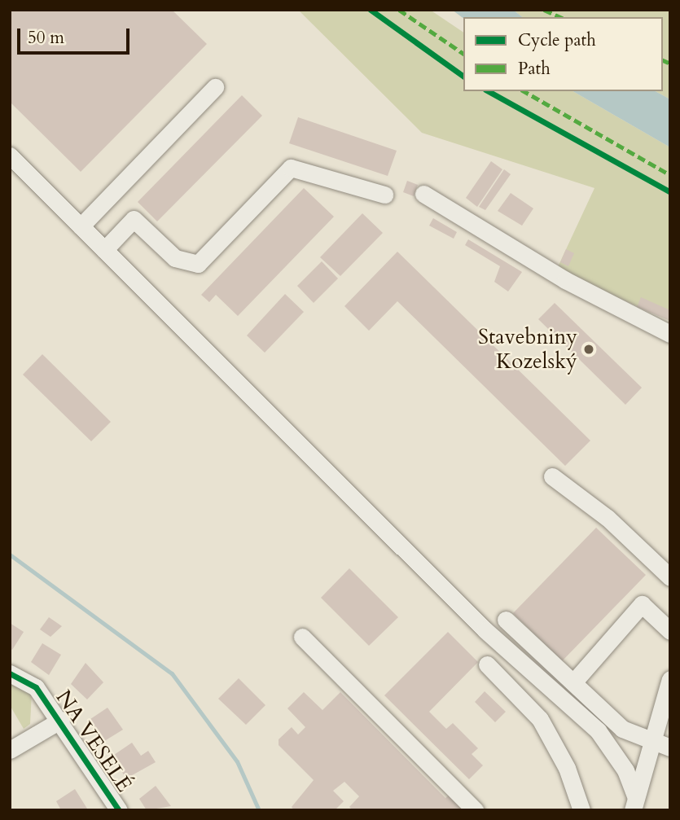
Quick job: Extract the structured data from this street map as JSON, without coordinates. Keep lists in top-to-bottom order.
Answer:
{
  "streets": {
    "street": ["NA VESELÉ"]
  },
  "places": ["Stavebniny Kozelský"],
  "legend": ["Cycle path", "Path"],
  "scale_bar": "50 m"
}
